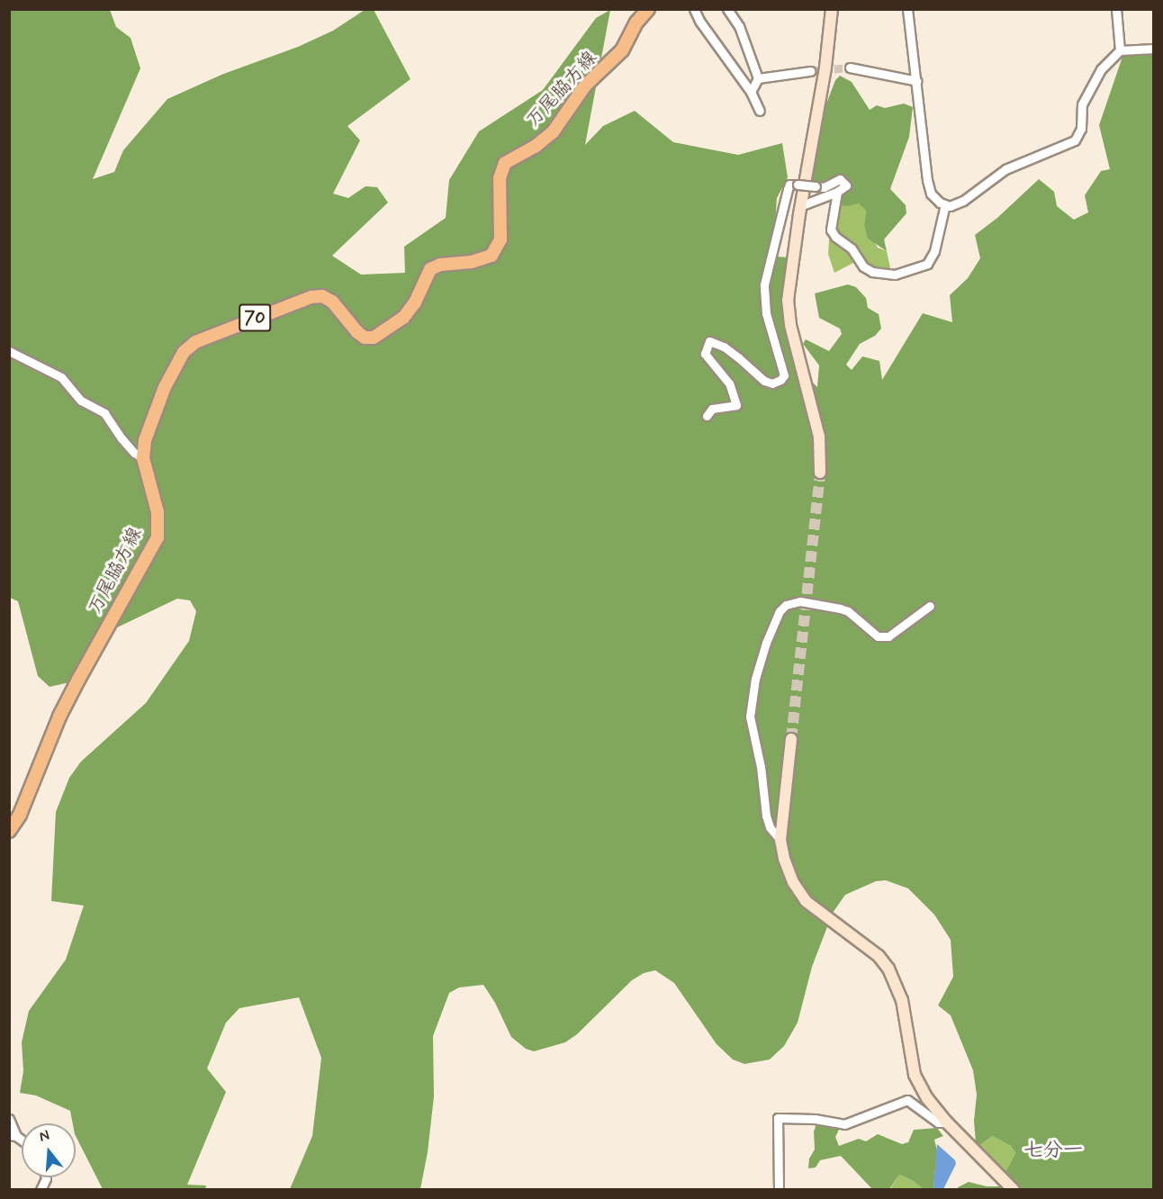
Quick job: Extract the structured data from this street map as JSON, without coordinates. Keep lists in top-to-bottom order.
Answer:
{
  "streets": {
    "main road": ["万尾脇方線", "70"]
  },
  "districts": ["七分一"],
  "north": "top"
}
